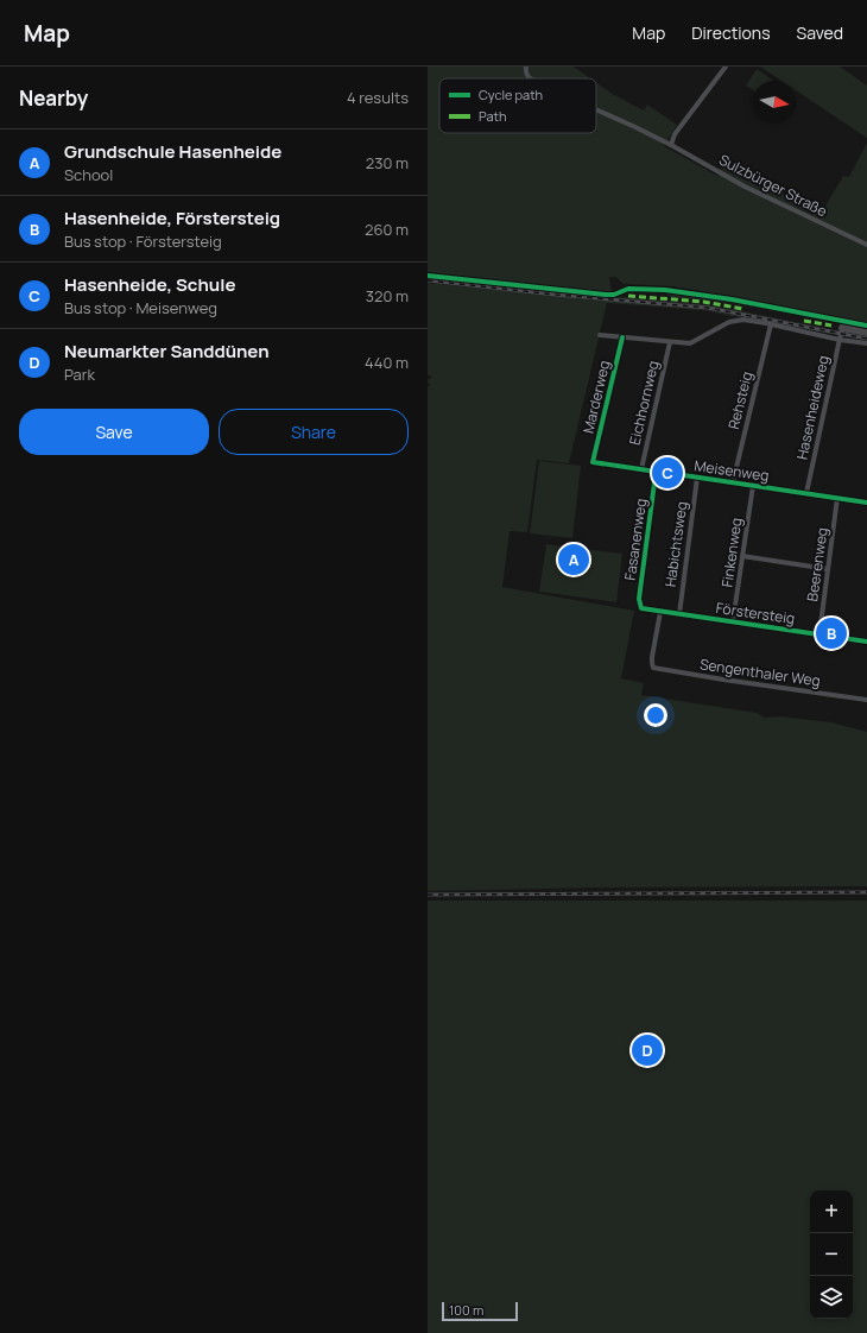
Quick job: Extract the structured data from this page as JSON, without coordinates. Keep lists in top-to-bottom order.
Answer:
{
  "streets": {
    "street": [
      "Sulzbürger Straße",
      "Marderweg",
      "Rehsteig",
      "Eichhornweg",
      "Hasenheideweg",
      "Meisenweg",
      "Fasanenweg",
      "Habichtsweg",
      "Finkenweg",
      "Beerenweg",
      "Förstersteig",
      "Sengenthaler Weg"
    ]
  },
  "crossings": [
    ["Marderweg", "Meisenweg"],
    ["Rehsteig", "Meisenweg"],
    ["Eichhornweg", "Meisenweg"],
    ["Hasenheideweg", "Meisenweg"],
    ["Meisenweg", "Fasanenweg"],
    ["Meisenweg", "Habichtsweg"],
    ["Meisenweg", "Finkenweg"],
    ["Meisenweg", "Beerenweg"],
    ["Fasanenweg", "Förstersteig"],
    ["Habichtsweg", "Förstersteig"],
    ["Finkenweg", "Förstersteig"],
    ["Beerenweg", "Förstersteig"],
    ["Förstersteig", "Sengenthaler Weg"]
  ],
  "legend": ["Cycle path", "Path"],
  "scale_bar": "100 m",
  "north": "right",
  "page": {
    "header": "Map",
    "nav": ["Map", "Directions", "Saved"],
    "heading": ["Nearby", "4 results"],
    "list": [
      {
        "mark": "A",
        "name": "Grundschule Hasenheide",
        "note": "School",
        "value": "230 m"
      },
      {
        "mark": "B",
        "name": "Hasenheide, Förstersteig",
        "note": "Bus stop · Förstersteig",
        "value": "260 m"
      },
      {
        "mark": "C",
        "name": "Hasenheide, Schule",
        "note": "Bus stop · Meisenweg",
        "value": "320 m"
      },
      {
        "mark": "D",
        "name": "Neumarkter Sanddünen",
        "note": "Park",
        "value": "440 m"
      }
    ],
    "buttons": ["Save", "Share"],
    "pins": [
      "C",
      "A",
      "B",
      "D"
    ],
    "map_buttons": ["+", "−"],
    "scale": "100 m"
  }
}
